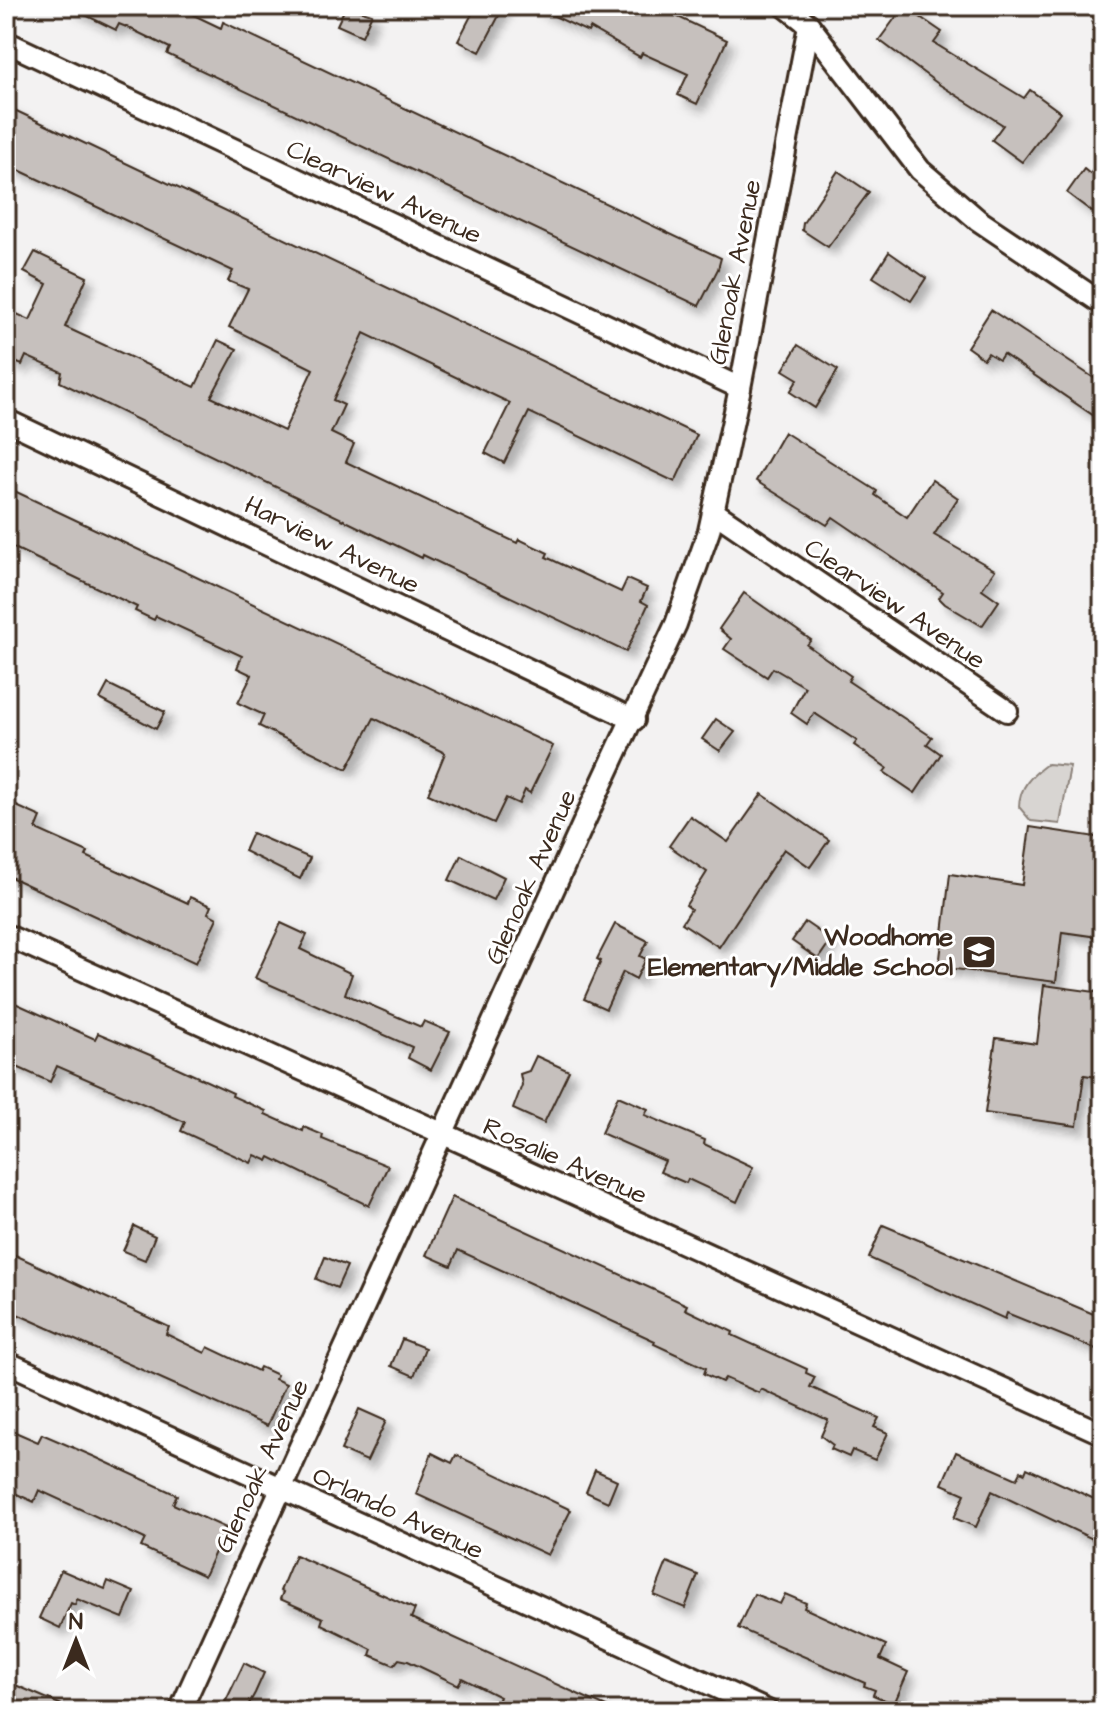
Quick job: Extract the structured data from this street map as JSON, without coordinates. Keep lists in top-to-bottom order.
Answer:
{
  "streets": {
    "street": [
      "Clearview Avenue",
      "Glenoak Avenue",
      "Harview Avenue",
      "Rosalie Avenue",
      "Orlando Avenue"
    ]
  },
  "crossings": [
    ["Clearview Avenue", "Glenoak Avenue"],
    ["Glenoak Avenue", "Harview Avenue"],
    ["Glenoak Avenue", "Rosalie Avenue"],
    ["Glenoak Avenue", "Orlando Avenue"]
  ],
  "places": {
    "school or university": ["Woodhome Elementary/Middle School"]
  },
  "north": "top"
}
